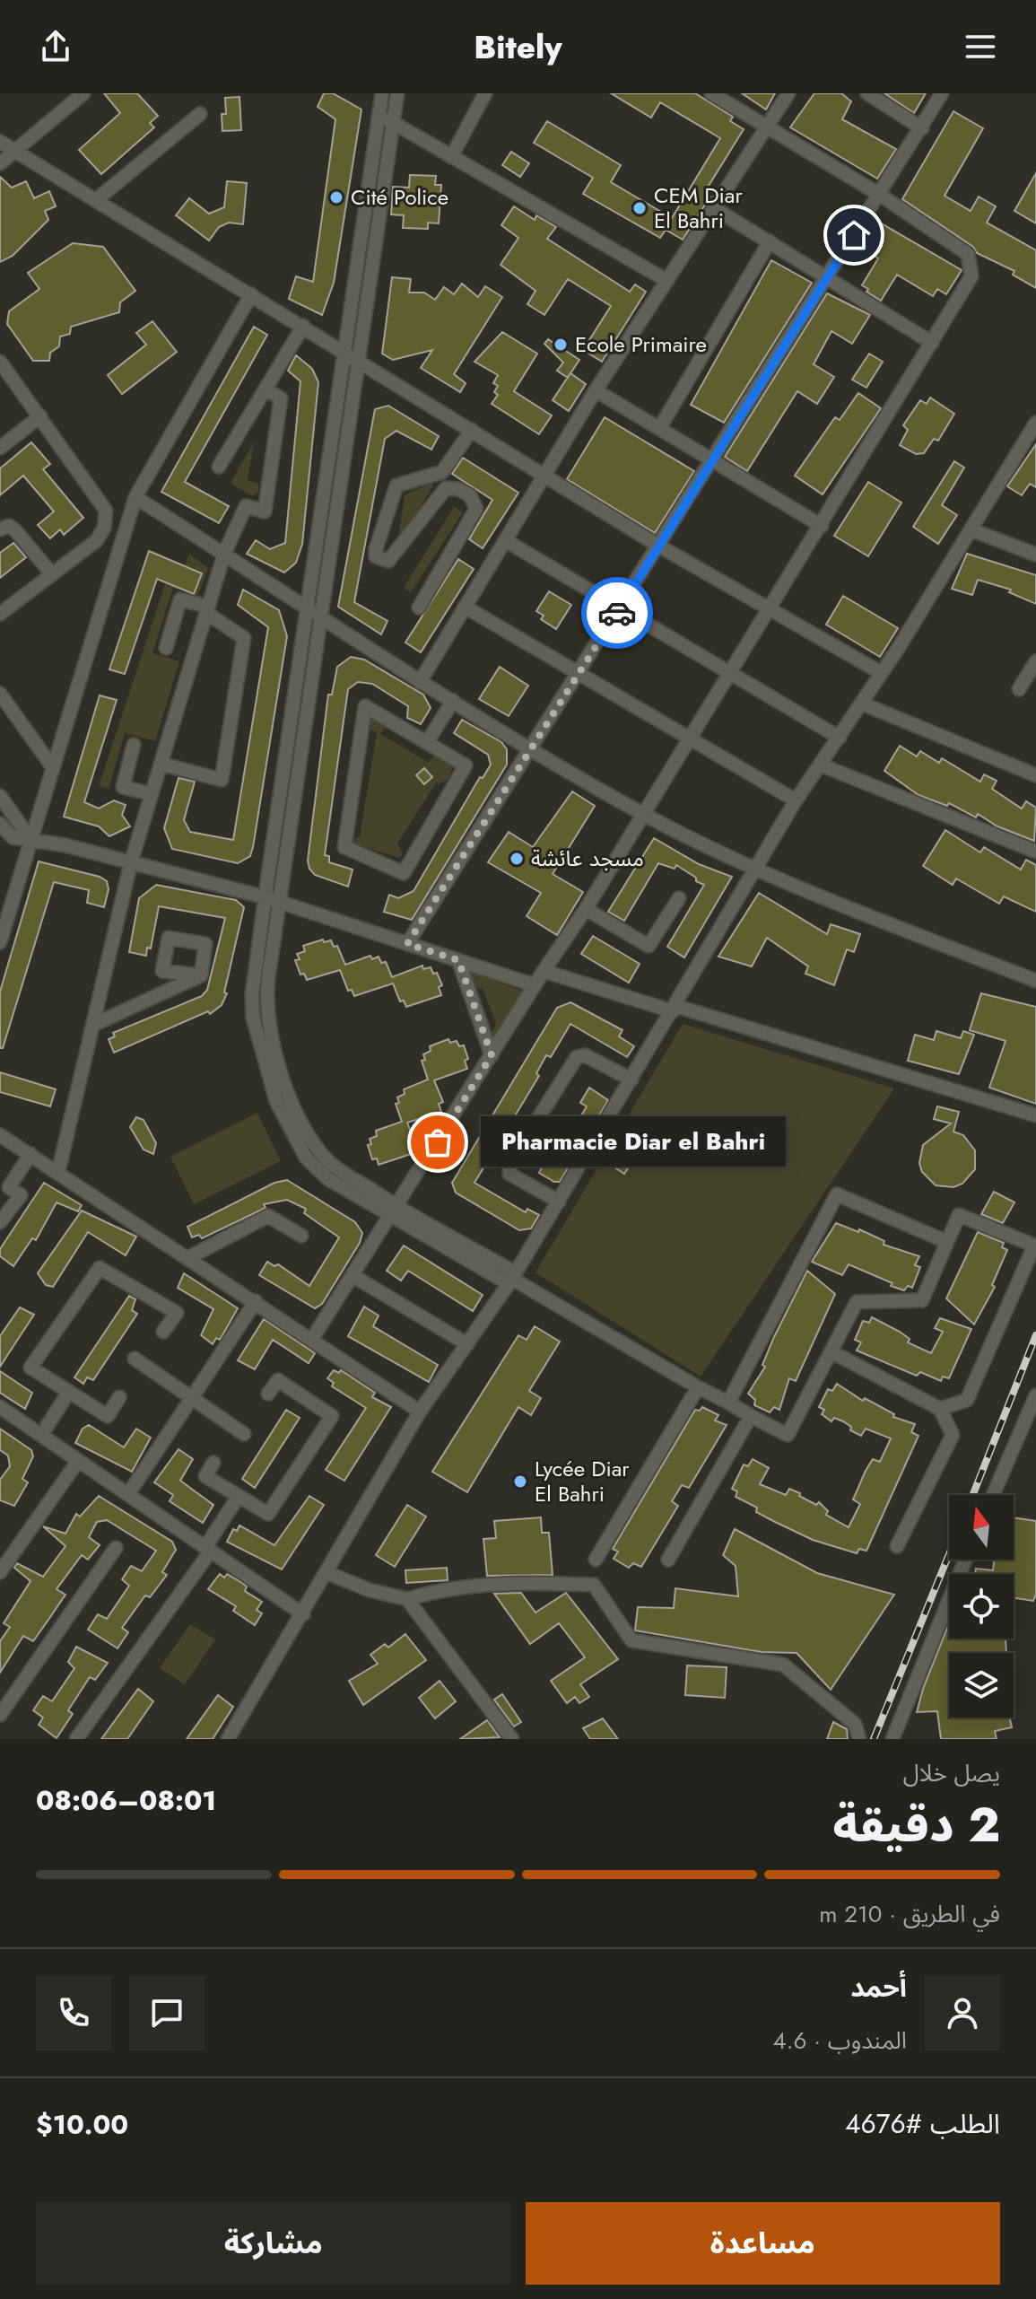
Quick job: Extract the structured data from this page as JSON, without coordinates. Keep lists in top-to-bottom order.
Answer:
{
  "places": [
    "Cité Police",
    "CEM Diar El Bahri",
    "Ecole Primaire",
    "مسجد عائشة",
    "Pharmacie Diar el Bahri",
    "Lycée Diar El Bahri"
  ],
  "north": "top",
  "page": {
    "header": "Bitely",
    "bubble": "Pharmacie Diar el Bahri",
    "heading": ["2 دقيقة", "يصل خلال", "08:01–08:06"],
    "panel": [
      "أحمد",
      "المندوب · 4.6",
      "الطلب #4676",
      "$10.00"
    ],
    "bar": "في الطريق · 210 m",
    "buttons": ["مساعدة", "مشاركة"]
  }
}
